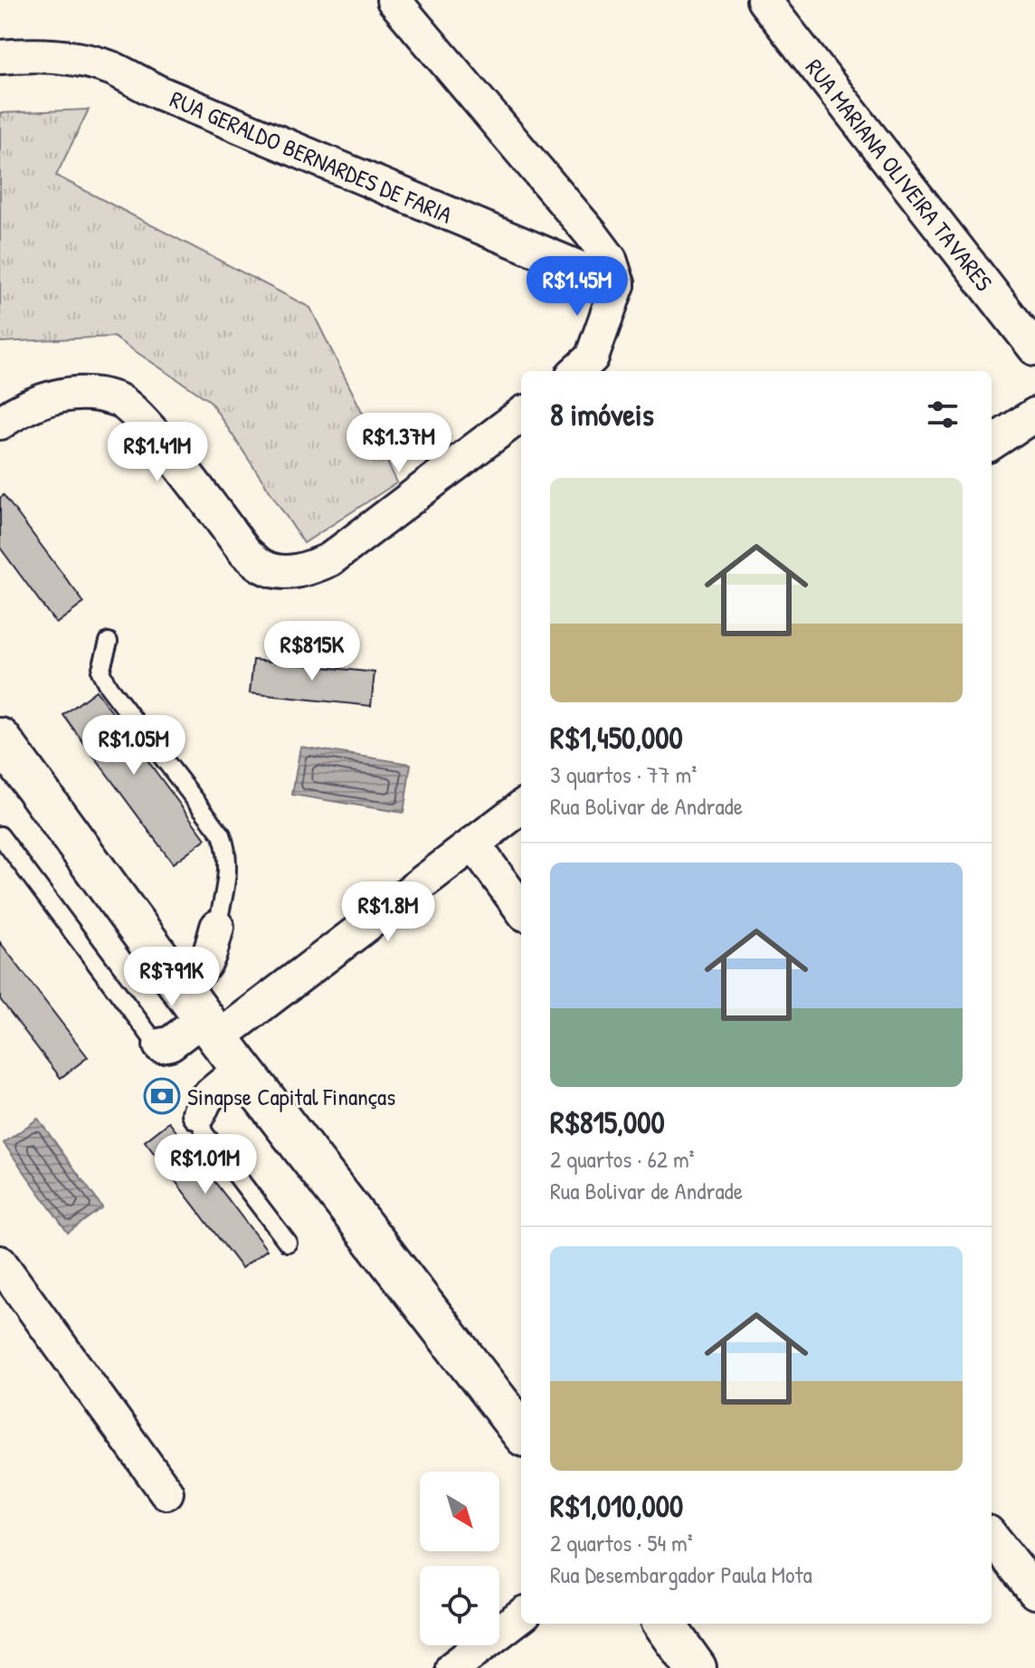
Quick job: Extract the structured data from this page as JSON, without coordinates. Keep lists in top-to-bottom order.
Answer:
{
  "streets": {
    "street": ["RUA GERALDO BERNARDES DE FARIA", "RUA MARIANA OLIVEIRA TAVARES"]
  },
  "places": {
    "bank": ["Sinapse Capital Finanças"]
  },
  "north": "bottom right",
  "page": {
    "price": [
      "R$1.45M",
      "R$1.37M",
      "R$1.41M",
      "R$815K",
      "R$1.05M",
      "R$1.8M",
      "R$791K",
      "R$1.01M"
    ],
    "heading": "8 imóveis",
    "list": [
      {
        "name": "R$1,450,000",
        "note": "3 quartos · 77 m² · Rua Bolivar de Andrade"
      },
      {
        "name": "R$815,000",
        "note": "2 quartos · 62 m² · Rua Bolivar de Andrade"
      },
      {
        "name": "R$1,010,000",
        "note": "2 quartos · 54 m² · Rua Desembargador Paula Mota"
      }
    ]
  }
}
